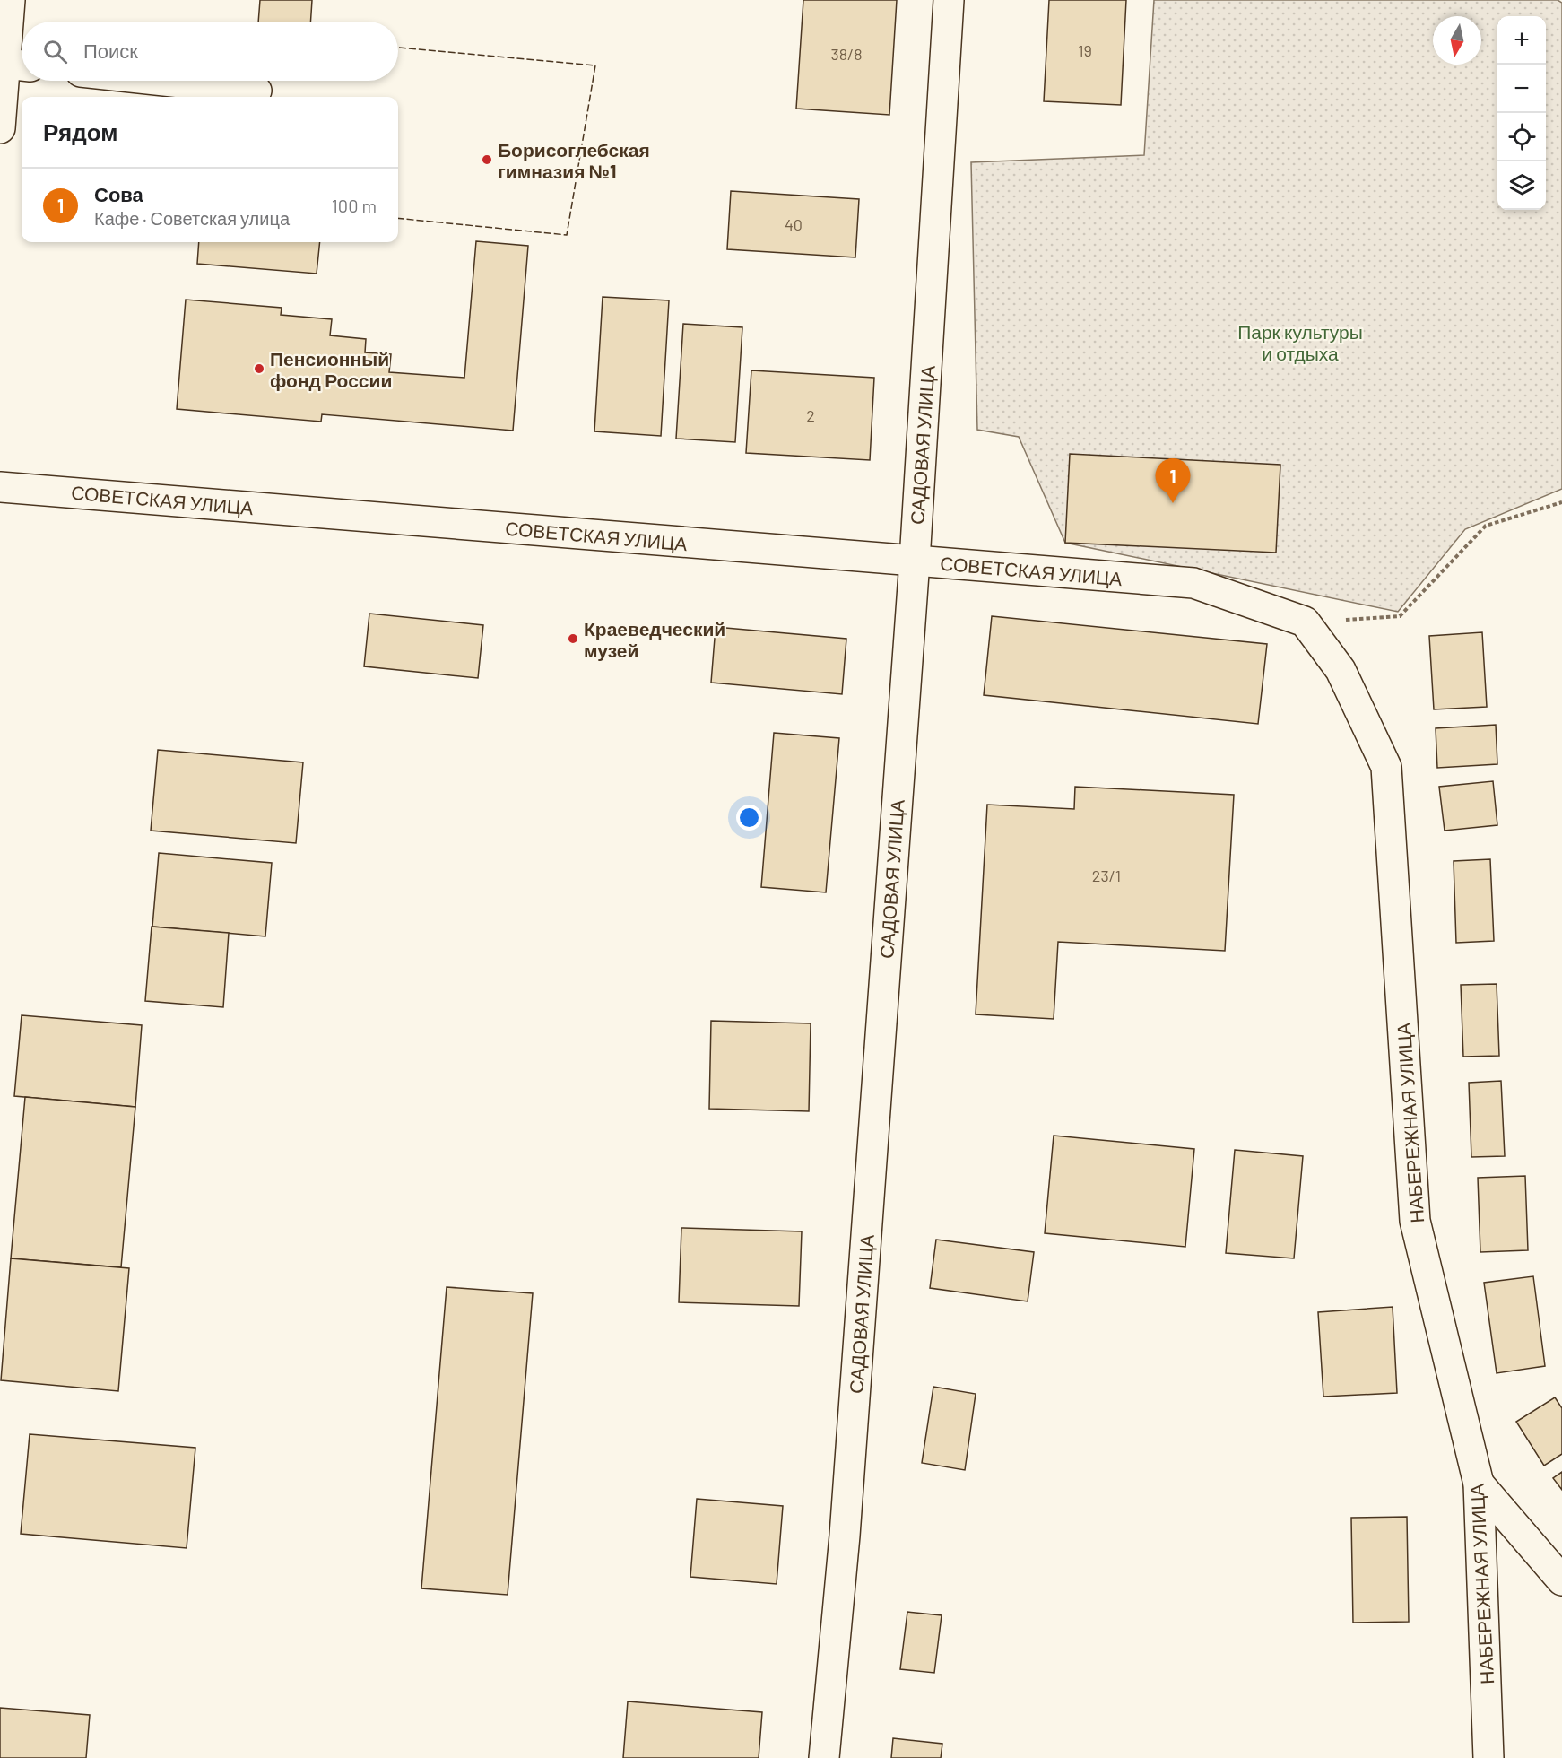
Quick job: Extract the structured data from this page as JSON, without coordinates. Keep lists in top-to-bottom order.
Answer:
{
  "streets": {
    "street": ["САДОВАЯ УЛИЦА", "СОВЕТСКАЯ УЛИЦА", "НАБЕРЕЖНАЯ УЛИЦА"]
  },
  "crossings": [
    ["САДОВАЯ УЛИЦА", "СОВЕТСКАЯ УЛИЦА"],
    ["СОВЕТСКАЯ УЛИЦА", "НАБЕРЕЖНАЯ УЛИЦА"]
  ],
  "parks": ["Парк культуры и отдыха"],
  "places": ["Борисоглебская гимназия №1", "Пенсионный фонд России", "Краеведческий музей"],
  "house_numbers": [
    "19",
    "38/8",
    "40",
    "2",
    "23/1"
  ],
  "north": "bottom",
  "page": {
    "map_buttons": ["+", "−"],
    "search": "Поиск",
    "heading": "Рядом",
    "list": [
      {
        "mark": "1",
        "name": "Сова",
        "note": "Кафе · Советская улица",
        "value": "100 m"
      }
    ],
    "pins": "1"
  }
}
